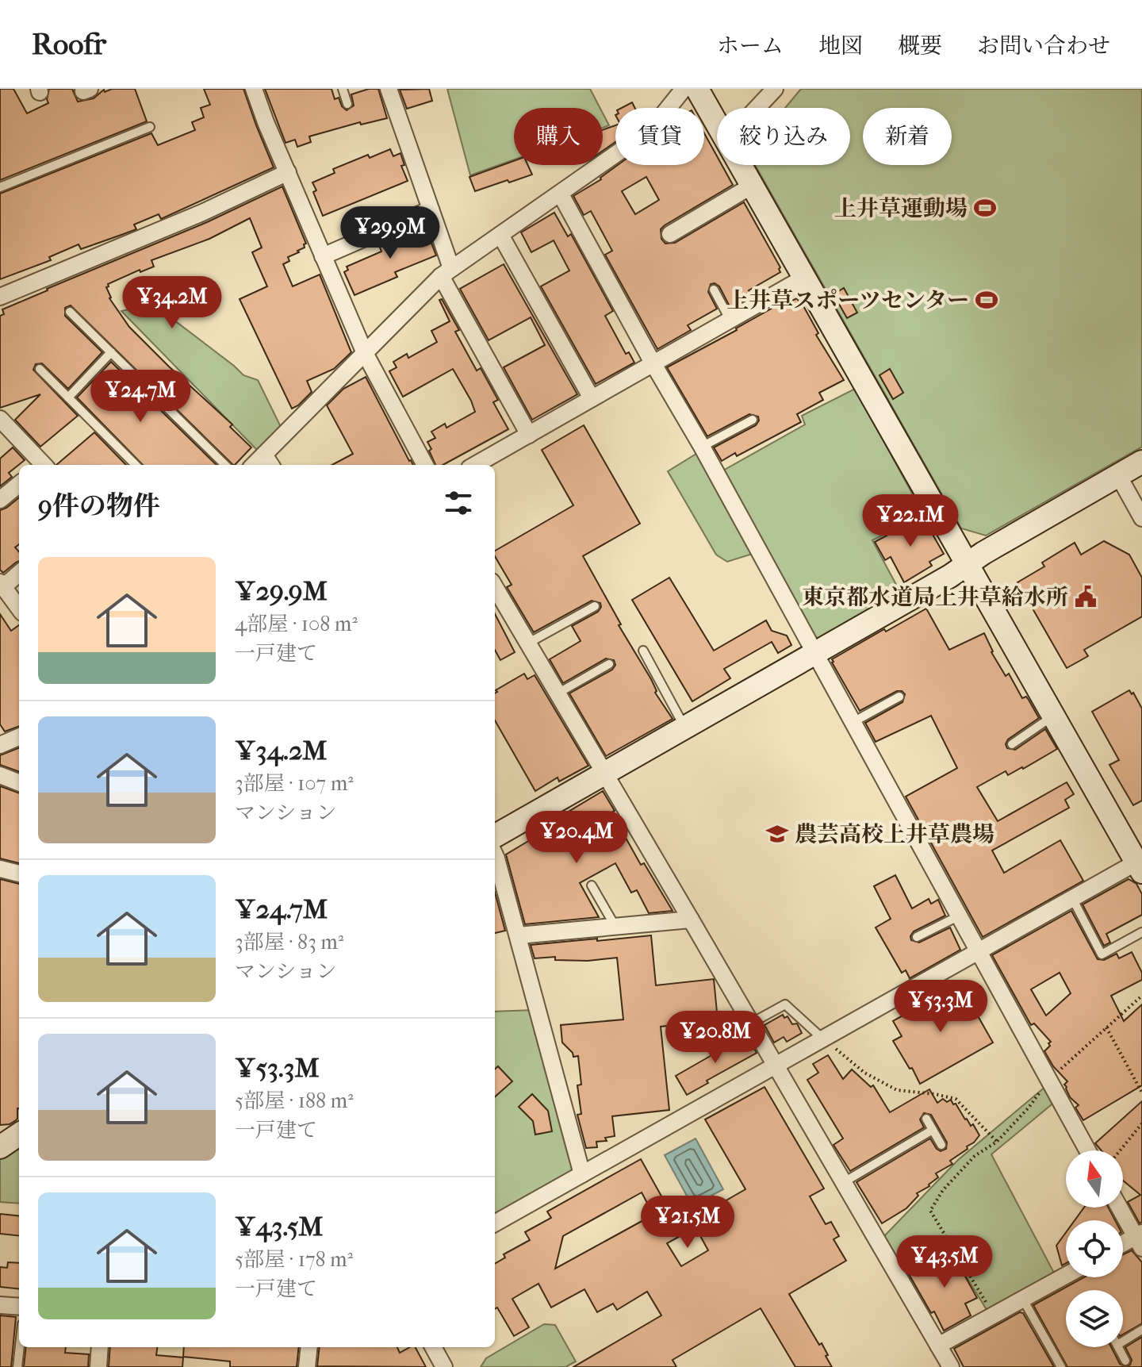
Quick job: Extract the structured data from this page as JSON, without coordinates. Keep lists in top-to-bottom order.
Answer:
{
  "places": {
    "sports": ["上井草運動場", "上井草スポーツセンター"],
    "public building": ["東京都水道局上井草給水所"],
    "school or university": ["農芸高校上井草農場"]
  },
  "north": "top",
  "page": {
    "header": "Roofr",
    "nav": [
      "ホーム",
      "地図",
      "概要",
      "お問い合わせ"
    ],
    "chip": [
      "購入",
      "賃貸",
      "絞り込み",
      "新着"
    ],
    "price": [
      "¥29.9M",
      "¥34.2M",
      "¥24.7M",
      "¥22.1M",
      "¥20.4M",
      "¥53.3M",
      "¥20.8M",
      "¥21.5M",
      "¥43.5M"
    ],
    "heading": "9件の物件",
    "list": [
      {
        "name": "¥29.9M",
        "note": "4部屋 · 108 m² · 一戸建て"
      },
      {
        "name": "¥34.2M",
        "note": "3部屋 · 107 m² · マンション"
      },
      {
        "name": "¥24.7M",
        "note": "3部屋 · 83 m² · マンション"
      },
      {
        "name": "¥53.3M",
        "note": "5部屋 · 188 m² · 一戸建て"
      },
      {
        "name": "¥43.5M",
        "note": "5部屋 · 178 m² · 一戸建て"
      }
    ]
  }
}
